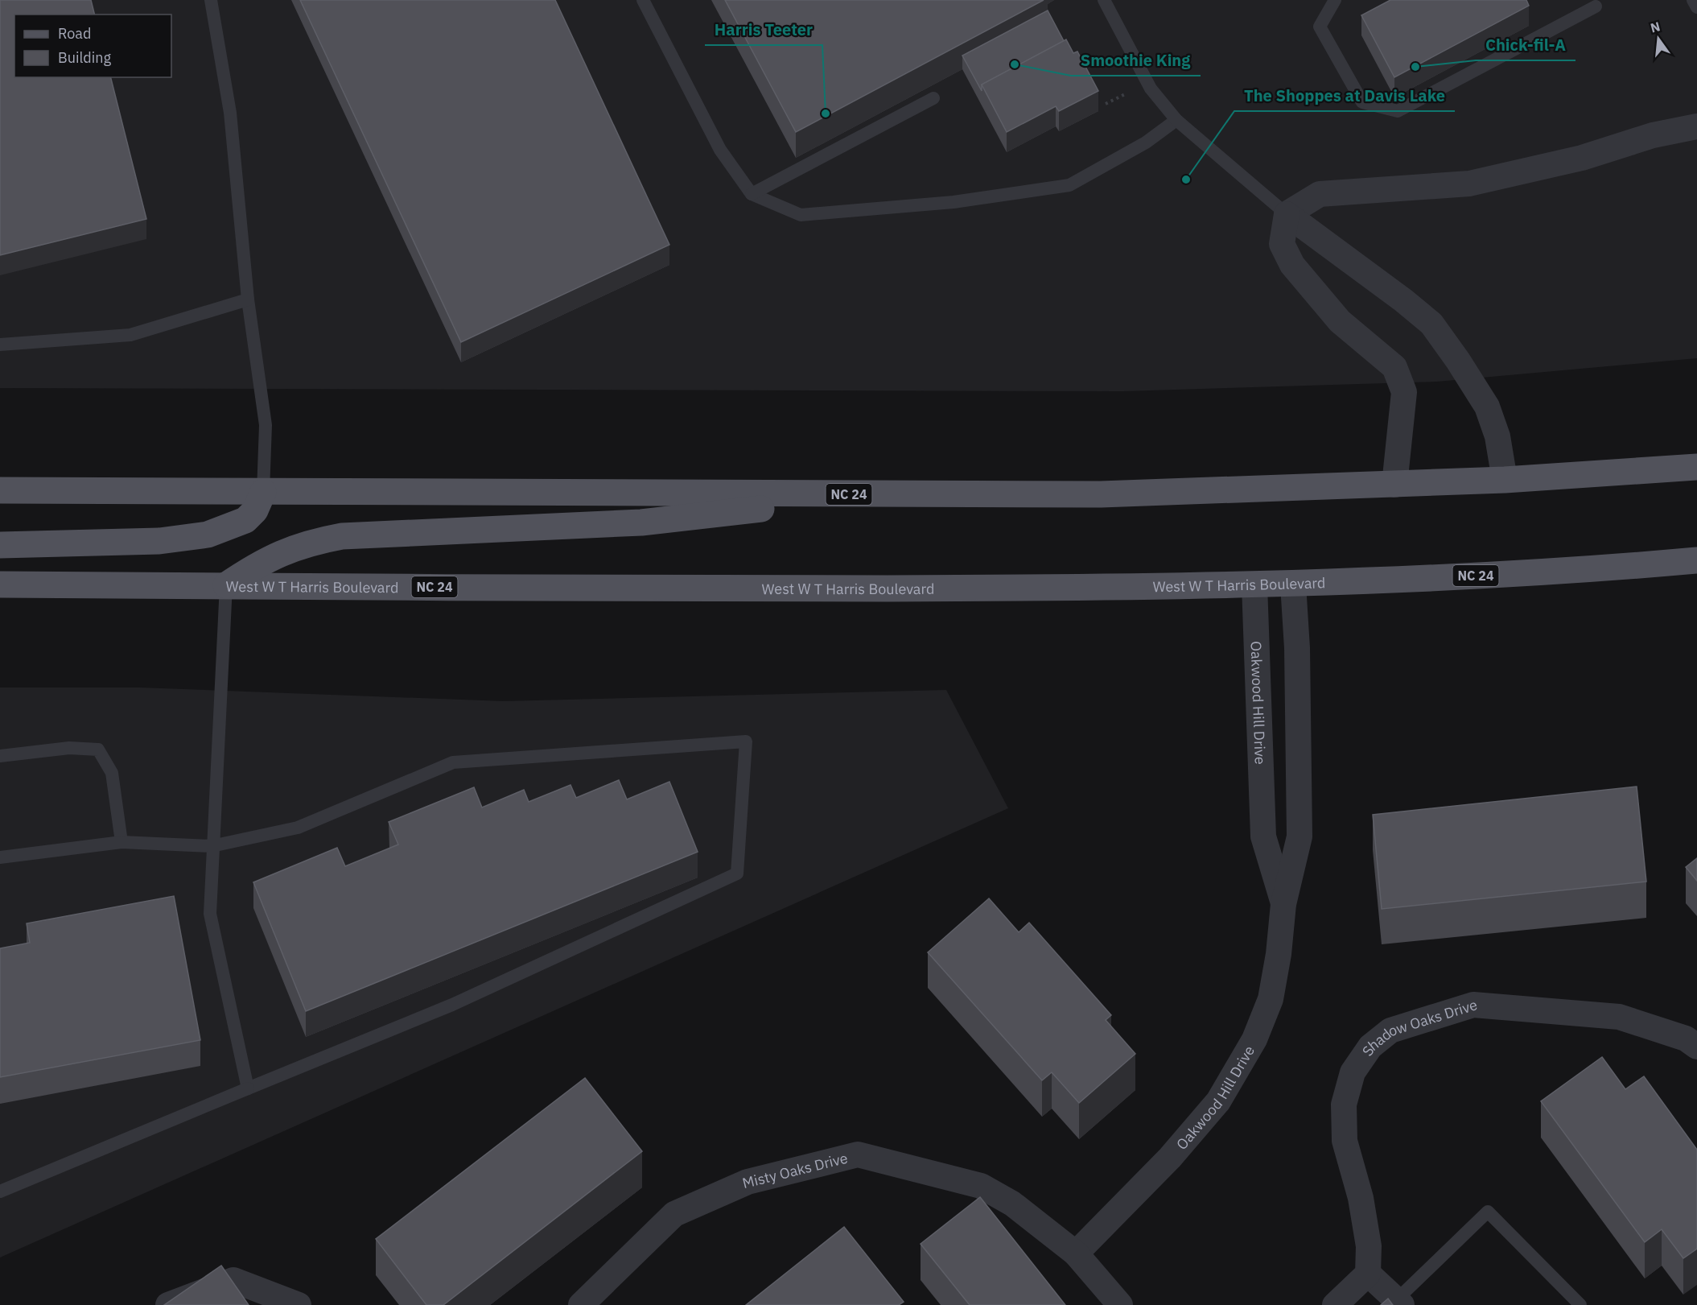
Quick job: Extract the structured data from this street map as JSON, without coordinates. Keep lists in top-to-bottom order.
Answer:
{
  "streets": {
    "main road": ["NC 24", "West W T Harris Boulevard"],
    "street": ["Oakwood Hill Drive", "Shadow Oaks Drive", "Misty Oaks Drive"]
  },
  "crossings": [
    ["West W T Harris Boulevard", "Oakwood Hill Drive"],
    ["Oakwood Hill Drive", "Misty Oaks Drive"]
  ],
  "places": [
    "Smoothie King",
    "Chick-fil-A",
    "Harris Teeter",
    "The Shoppes at Davis Lake"
  ],
  "legend": ["Road", "Building"],
  "north": "top"
}
